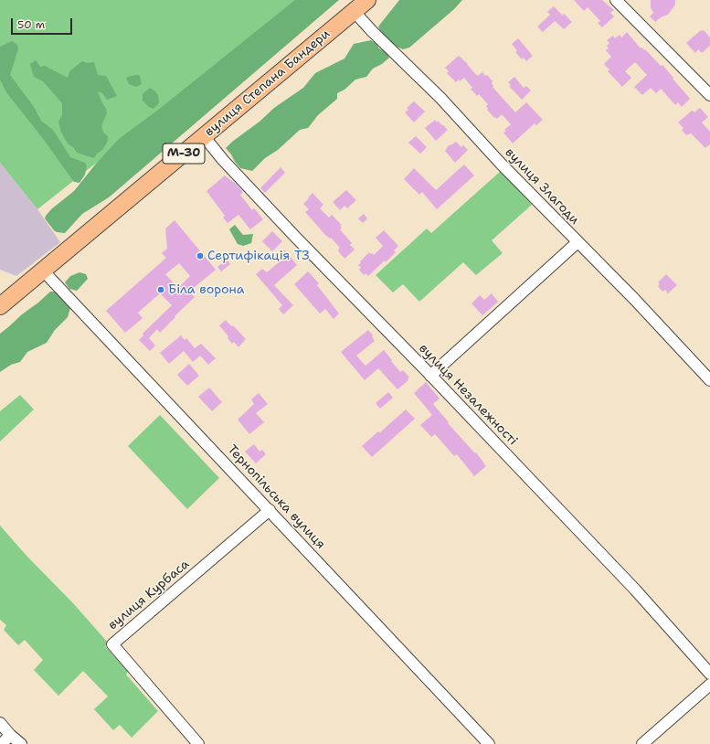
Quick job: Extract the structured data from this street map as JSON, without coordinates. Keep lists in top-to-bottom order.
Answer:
{
  "streets": {
    "highway": ["вулиця Степана Бандери", "М-30"],
    "street": [
      "вулиця Злагоди",
      "вулиця Незалежності",
      "Тернопільська вулиця",
      "вулиця Курбаса"
    ]
  },
  "crossings": [
    ["вулиця Степана Бандери", "вулиця Злагоди"],
    ["вулиця Степана Бандери", "вулиця Незалежності"],
    ["вулиця Степана Бандери", "Тернопільська вулиця"],
    ["Тернопільська вулиця", "вулиця Курбаса"]
  ],
  "places": ["Сертифікація ТЗ", "Біла ворона"],
  "scale_bar": "50 m"
}
